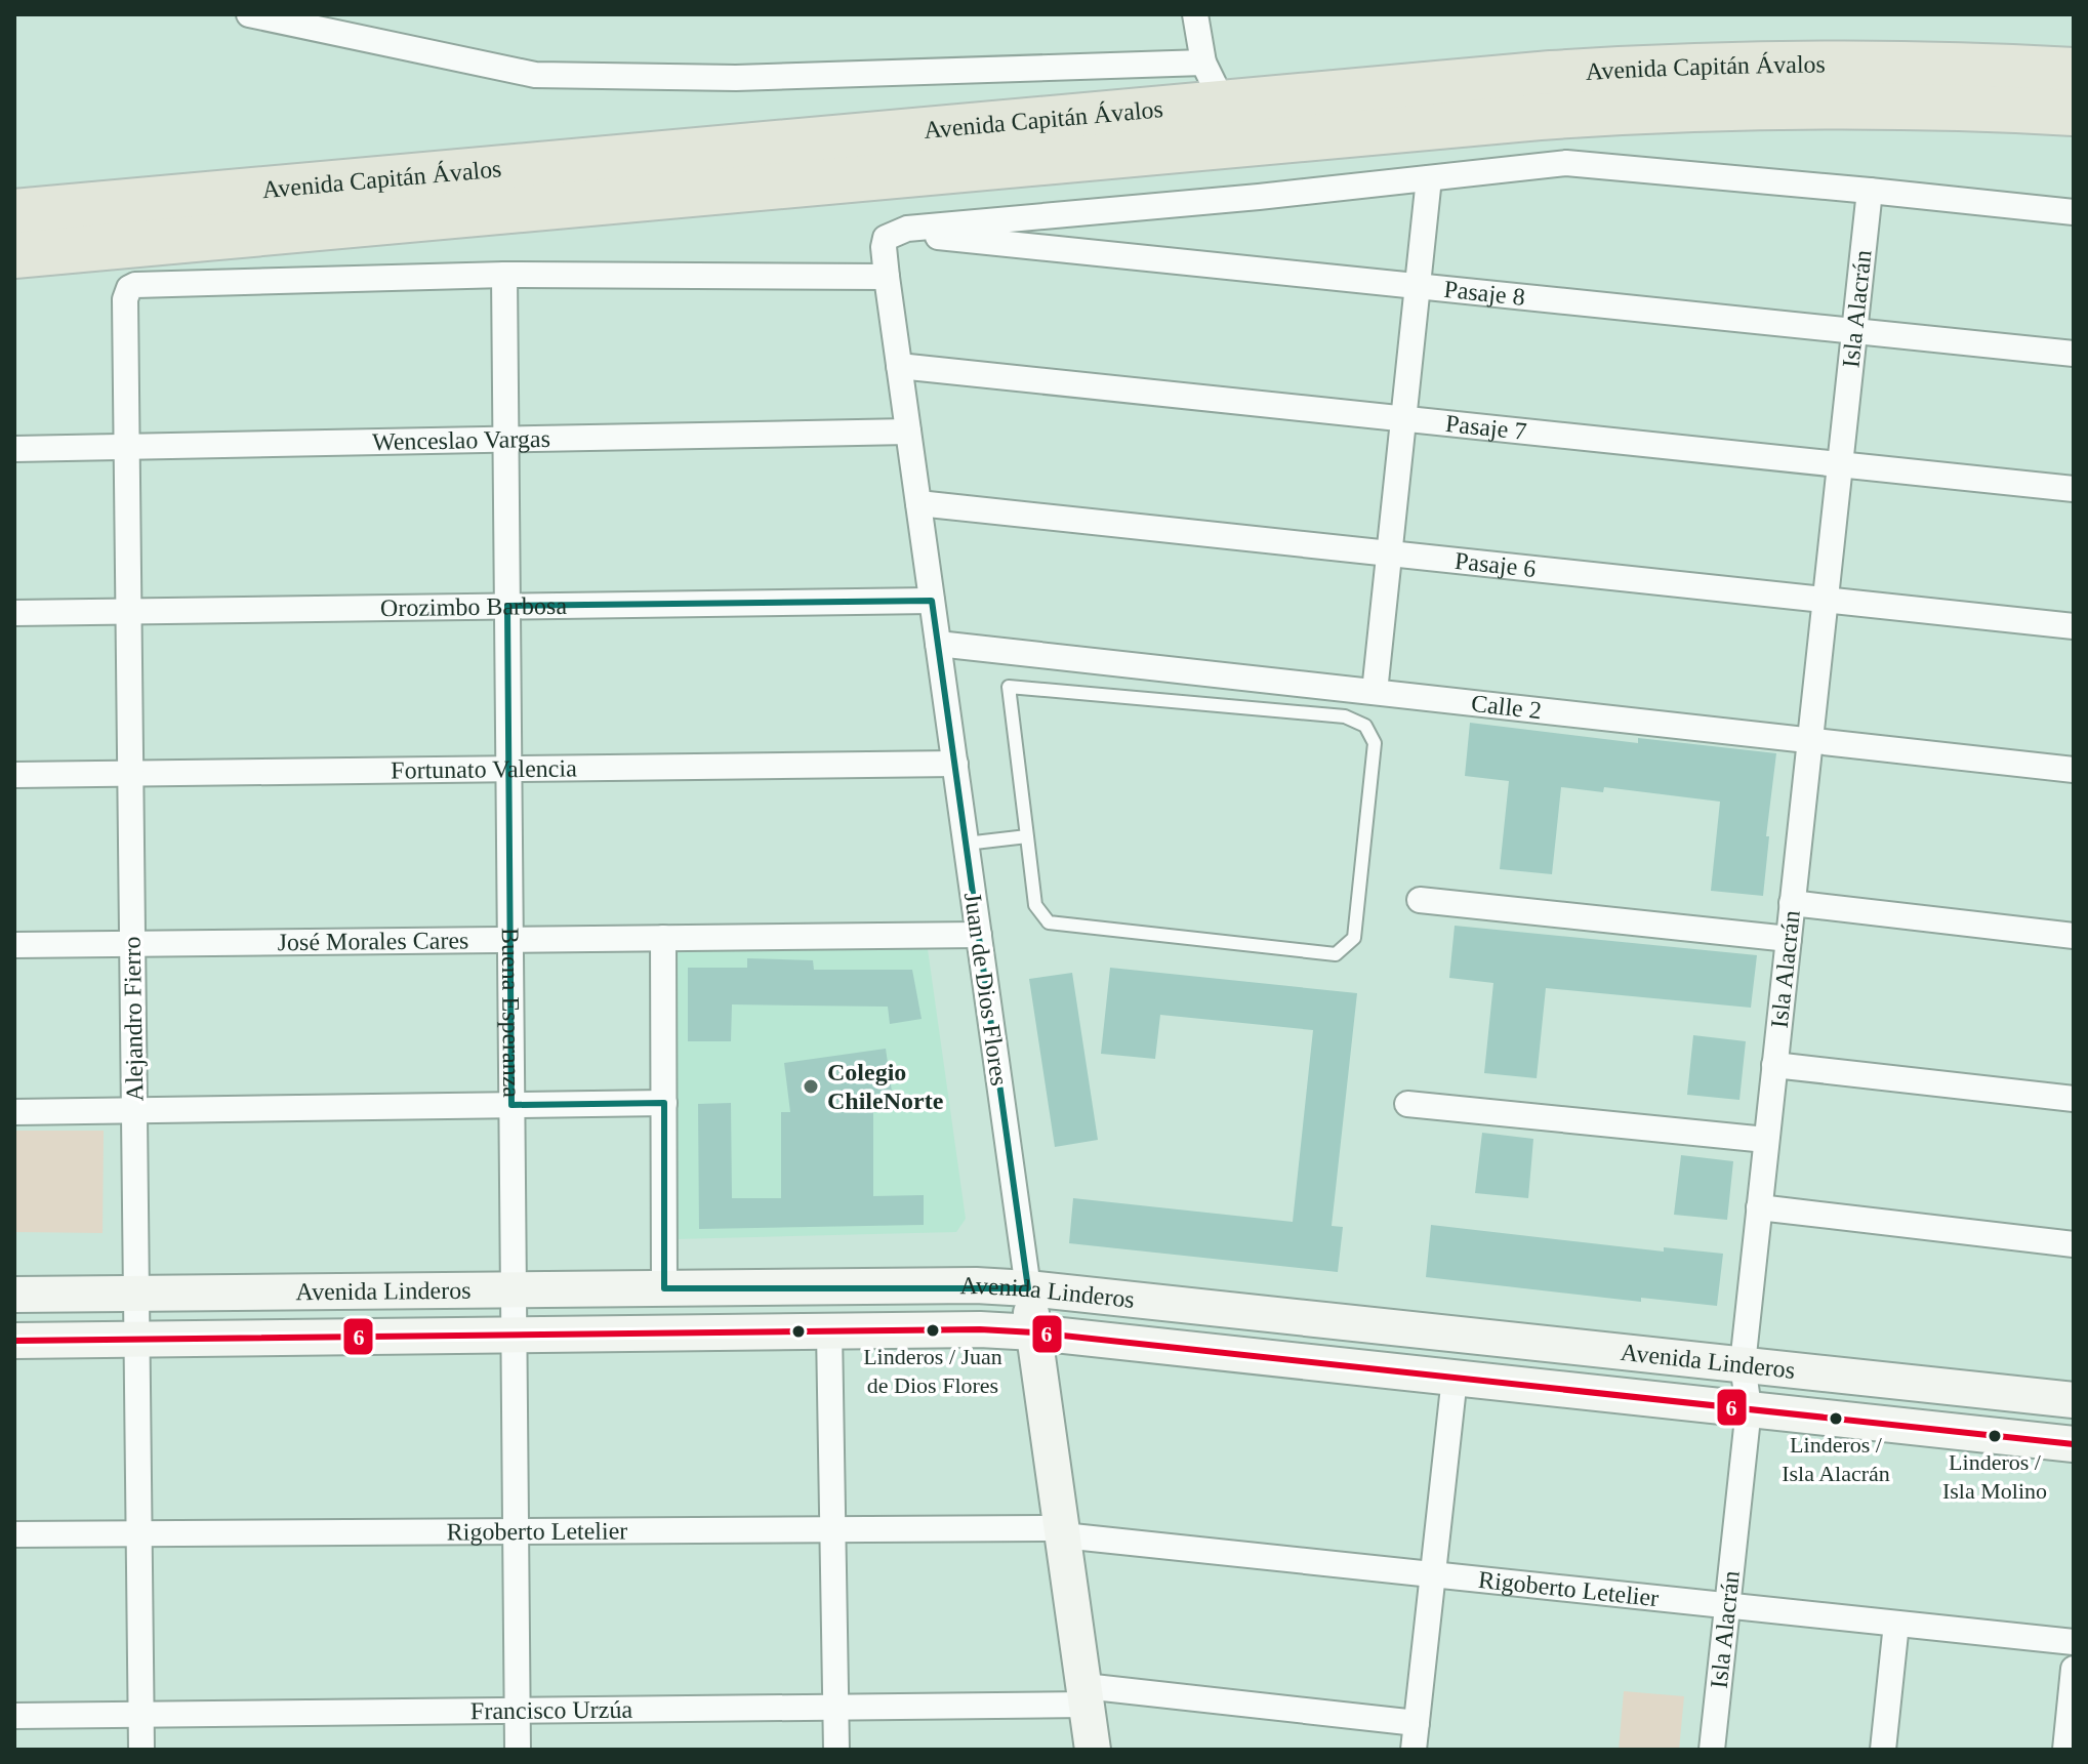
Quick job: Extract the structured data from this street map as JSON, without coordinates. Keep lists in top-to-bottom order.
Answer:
{
  "streets": {
    "highway": ["Avenida Capitán Ávalos"],
    "street": [
      "Pasaje 8",
      "Isla Alacrán",
      "Pasaje 7",
      "Wenceslao Vargas",
      "Pasaje 6",
      "Orozimbo Barbosa",
      "Calle 2",
      "Fortunato Valencia",
      "José Morales Cares",
      "Juan de Dios Flores",
      "Buena Esperanza",
      "Alejandro Fierro",
      "Avenida Linderos",
      "Rigoberto Letelier",
      "Francisco Urzúa"
    ]
  },
  "crossings": [
    ["Pasaje 8", "Isla Alacrán"],
    ["Pasaje 8", "Juan de Dios Flores"],
    ["Isla Alacrán", "Pasaje 7"],
    ["Isla Alacrán", "Pasaje 6"],
    ["Isla Alacrán", "Calle 2"],
    ["Isla Alacrán", "Avenida Linderos"],
    ["Isla Alacrán", "Rigoberto Letelier"],
    ["Pasaje 7", "Juan de Dios Flores"],
    ["Wenceslao Vargas", "Juan de Dios Flores"],
    ["Wenceslao Vargas", "Buena Esperanza"],
    ["Wenceslao Vargas", "Alejandro Fierro"],
    ["Pasaje 6", "Juan de Dios Flores"],
    ["Orozimbo Barbosa", "Juan de Dios Flores"],
    ["Orozimbo Barbosa", "Buena Esperanza"],
    ["Orozimbo Barbosa", "Alejandro Fierro"],
    ["Calle 2", "Juan de Dios Flores"],
    ["Fortunato Valencia", "Juan de Dios Flores"],
    ["Fortunato Valencia", "Buena Esperanza"],
    ["Fortunato Valencia", "Alejandro Fierro"],
    ["José Morales Cares", "Juan de Dios Flores"],
    ["José Morales Cares", "Buena Esperanza"],
    ["José Morales Cares", "Alejandro Fierro"],
    ["Juan de Dios Flores", "Avenida Linderos"],
    ["Juan de Dios Flores", "Rigoberto Letelier"],
    ["Juan de Dios Flores", "Francisco Urzúa"],
    ["Buena Esperanza", "Alejandro Fierro"],
    ["Buena Esperanza", "Avenida Linderos"],
    ["Buena Esperanza", "Rigoberto Letelier"],
    ["Buena Esperanza", "Francisco Urzúa"],
    ["Alejandro Fierro", "Avenida Linderos"],
    ["Alejandro Fierro", "Rigoberto Letelier"],
    ["Alejandro Fierro", "Francisco Urzúa"]
  ],
  "places": [
    "Colegio ChileNorte",
    "Linderos / Juan de Dios Flores",
    "Linderos / Isla Alacrán",
    "Linderos / Isla Molino"
  ],
  "lines": ["transit line 6"]
}
